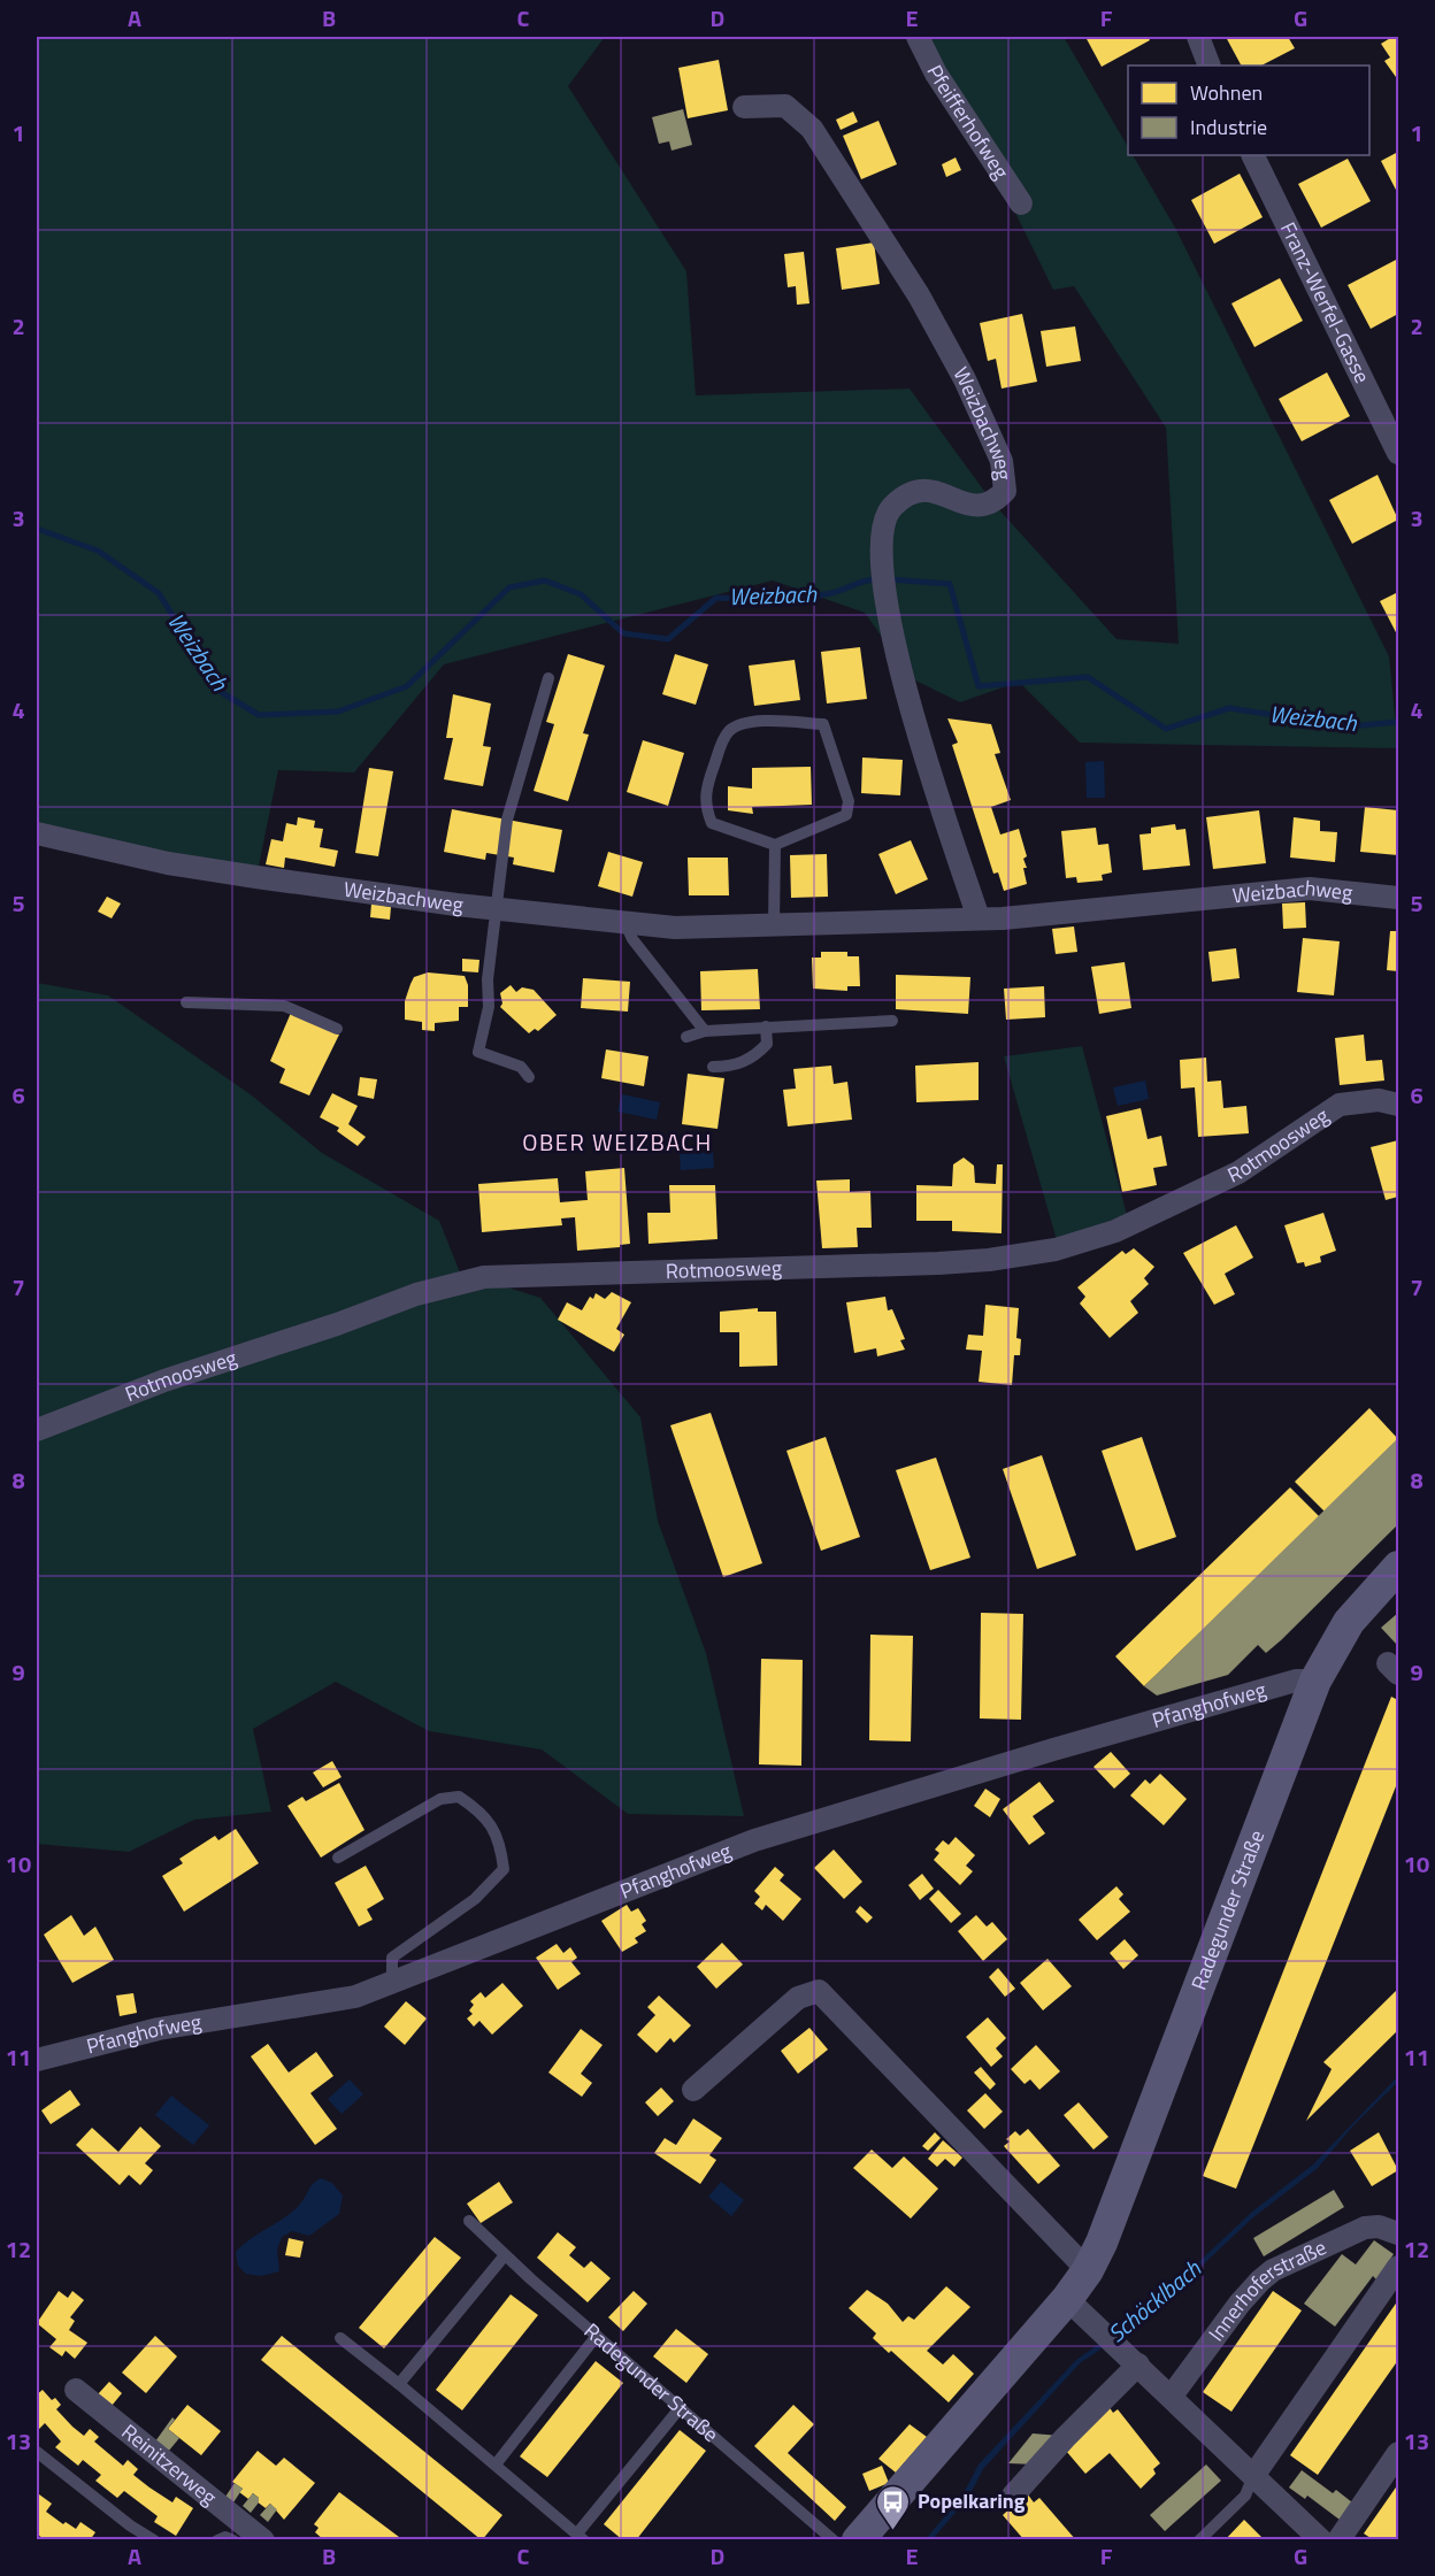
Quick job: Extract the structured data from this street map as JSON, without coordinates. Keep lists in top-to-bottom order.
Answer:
{
  "streets": {
    "main road": ["Radegunder Straße"],
    "street": [
      "Pfeifferhofweg",
      "Franz-Werfel-Gasse",
      "Weizbachweg",
      "Rotmoosweg",
      "Pfanghofweg",
      "Innerhoferstraße",
      "Reinitzerweg"
    ]
  },
  "crossings": [
    ["Pfanghofweg", "Radegunder Straße"]
  ],
  "districts": ["OBER WEIZBACH"],
  "water": ["Weizbach", "Schöcklbach"],
  "places": {
    "bus stop": ["Popelkaring"]
  },
  "legend": ["Wohnen", "Industrie"],
  "grid": {
    "columns": [
      "A",
      "B",
      "C",
      "D",
      "E",
      "F",
      "G"
    ],
    "rows": [
      "1",
      "2",
      "3",
      "4",
      "5",
      "6",
      "7",
      "8",
      "9",
      "10",
      "11",
      "12",
      "13"
    ]
  }
}
